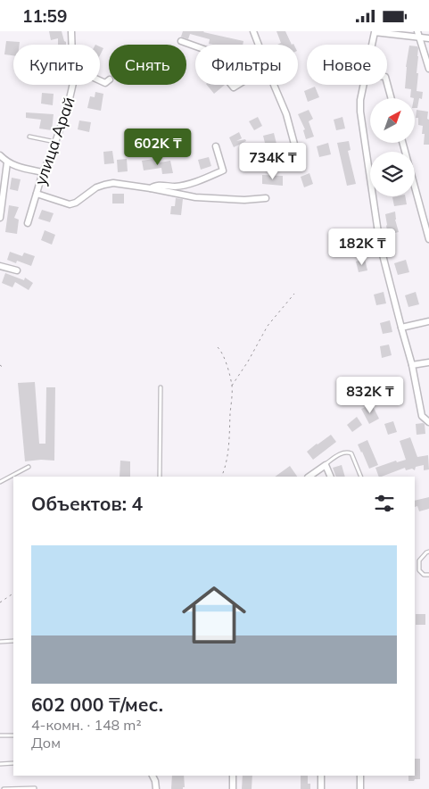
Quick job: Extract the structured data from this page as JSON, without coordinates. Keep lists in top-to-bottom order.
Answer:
{
  "streets": {
    "street": ["улица Арай"]
  },
  "north": "top right",
  "page": {
    "status": "11:59",
    "chip": [
      "Купить",
      "Снять",
      "Фильтры",
      "Новое"
    ],
    "price": [
      "602K ₸",
      "734K ₸",
      "182K ₸",
      "832K ₸"
    ],
    "heading": "Объектов: 4",
    "list": [
      {
        "name": "602 000 ₸/мес.",
        "note": "4-комн. · 148 m² · Дом"
      }
    ]
  }
}
